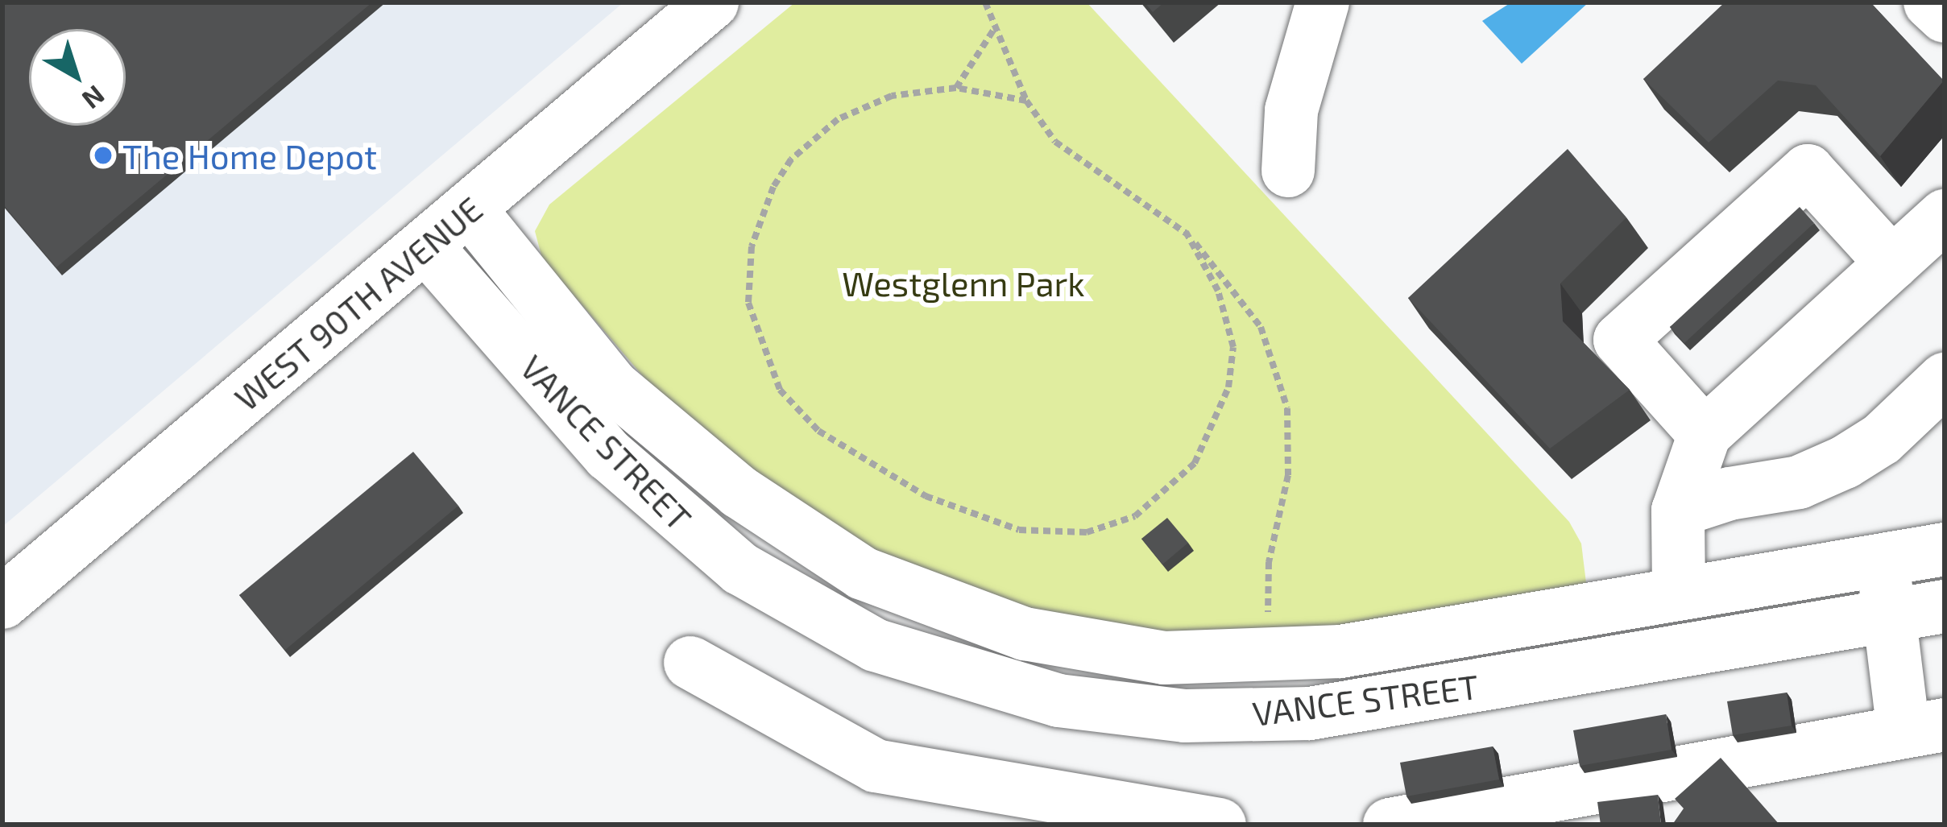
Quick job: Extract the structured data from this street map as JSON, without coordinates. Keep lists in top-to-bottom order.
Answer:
{
  "streets": {
    "street": ["WEST 90TH AVENUE", "VANCE STREET"]
  },
  "crossings": [
    ["WEST 90TH AVENUE", "VANCE STREET"]
  ],
  "parks": ["Westglenn Park"],
  "places": ["The Home Depot"],
  "north": "bottom right"
}
